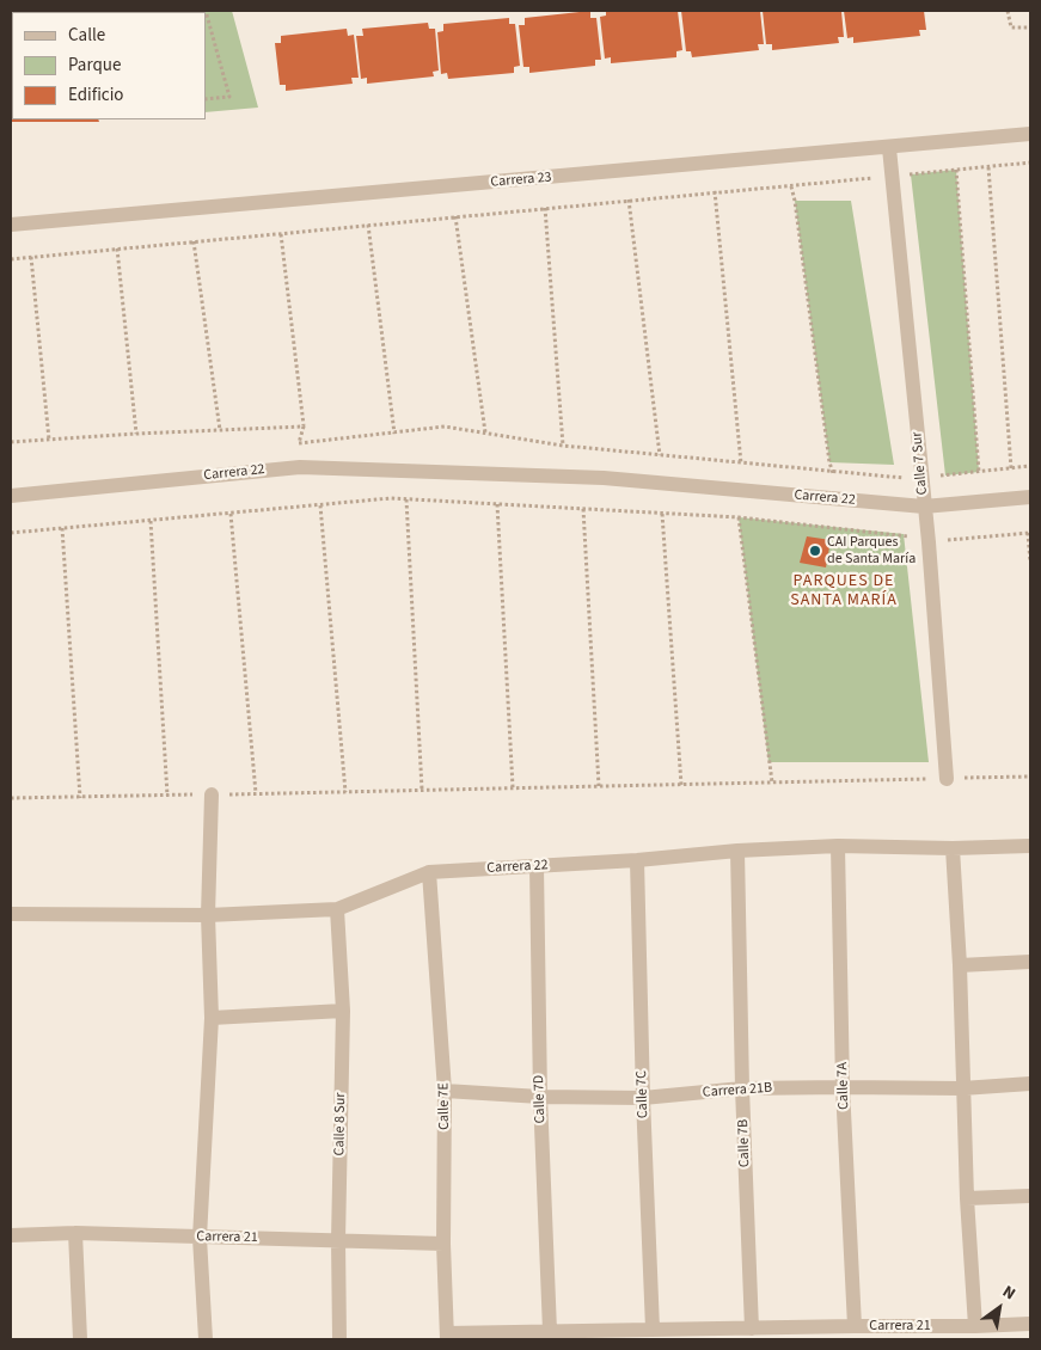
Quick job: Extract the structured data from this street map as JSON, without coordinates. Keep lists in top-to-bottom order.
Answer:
{
  "streets": {
    "street": [
      "Carrera 23",
      "Calle 7 Sur",
      "Carrera 22",
      "Calle 7A",
      "Carrera 21B",
      "Calle 7C",
      "Calle 7D",
      "Calle 7E",
      "Calle 8 Sur",
      "Calle 7B",
      "Carrera 21"
    ]
  },
  "crossings": [
    ["Carrera 23", "Calle 7 Sur"],
    ["Calle 7 Sur", "Carrera 22"],
    ["Carrera 22", "Calle 7A"],
    ["Carrera 22", "Calle 7C"],
    ["Carrera 22", "Calle 7D"],
    ["Carrera 22", "Calle 7E"],
    ["Carrera 22", "Calle 8 Sur"],
    ["Carrera 22", "Calle 7B"],
    ["Calle 7A", "Carrera 21B"],
    ["Calle 7A", "Carrera 21"],
    ["Carrera 21B", "Calle 7C"],
    ["Carrera 21B", "Calle 7D"],
    ["Carrera 21B", "Calle 7E"],
    ["Carrera 21B", "Calle 7B"],
    ["Calle 7C", "Carrera 21"],
    ["Calle 7D", "Carrera 21"],
    ["Calle 7E", "Carrera 21"],
    ["Calle 8 Sur", "Carrera 21"],
    ["Calle 7B", "Carrera 21"]
  ],
  "districts": ["PARQUES DE SANTA MARÍA"],
  "places": ["CAI Parques de Santa María"],
  "legend": ["Calle", "Parque", "Edificio"],
  "north": "top right"
}
